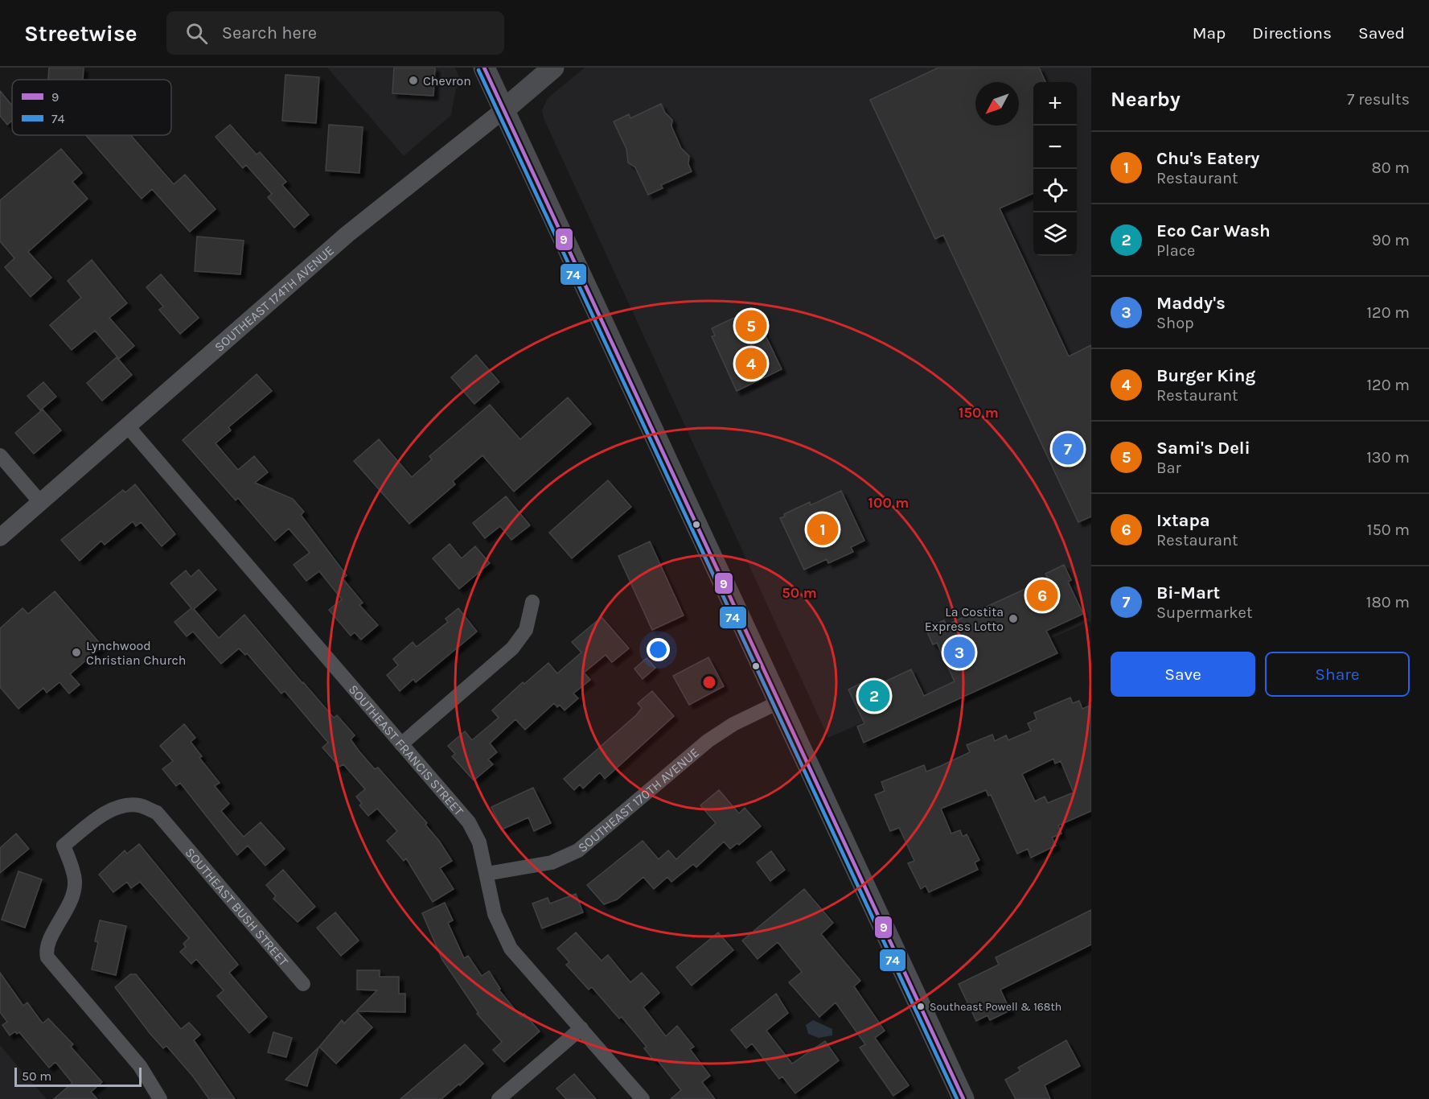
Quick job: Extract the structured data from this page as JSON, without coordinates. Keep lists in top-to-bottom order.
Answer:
{
  "streets": {
    "main road": ["SOUTHEAST 174TH AVENUE"],
    "street": ["SOUTHEAST FRANCIS STREET", "SOUTHEAST 170TH AVENUE", "SOUTHEAST BUSH STREET"]
  },
  "crossings": [
    ["SOUTHEAST 174TH AVENUE", "SOUTHEAST FRANCIS STREET"],
    ["SOUTHEAST FRANCIS STREET", "SOUTHEAST 170TH AVENUE"]
  ],
  "places": [
    "Chevron",
    "La Costita Express Lotto",
    "Lynchwood Christian Church",
    "Southeast Powell & 168th"
  ],
  "lines": ["transit line 9", "transit line 74"],
  "legend": ["9", "74"],
  "scale_bar": "50 m",
  "north": "bottom left",
  "page": {
    "header": "Streetwise",
    "search": "Search here",
    "nav": ["Map", "Directions", "Saved"],
    "heading": ["Nearby", "7 results"],
    "map_buttons": ["+", "−"],
    "list": [
      {
        "mark": "1",
        "name": "Chu's Eatery",
        "note": "Restaurant",
        "value": "80 m"
      },
      {
        "mark": "2",
        "name": "Eco Car Wash",
        "note": "Place",
        "value": "90 m"
      },
      {
        "mark": "3",
        "name": "Maddy's",
        "note": "Shop",
        "value": "120 m"
      },
      {
        "mark": "4",
        "name": "Burger King",
        "note": "Restaurant",
        "value": "120 m"
      },
      {
        "mark": "5",
        "name": "Sami's Deli",
        "note": "Bar",
        "value": "130 m"
      },
      {
        "mark": "6",
        "name": "Ixtapa",
        "note": "Restaurant",
        "value": "150 m"
      },
      {
        "mark": "7",
        "name": "Bi-Mart",
        "note": "Supermarket",
        "value": "180 m"
      }
    ],
    "pins": [
      "5",
      "4",
      "7",
      "1",
      "6",
      "3",
      "2"
    ],
    "buttons": ["Save", "Share"],
    "scale": "50 m"
  },
  "rings": ["150 m", "100 m", "50 m"]
}
